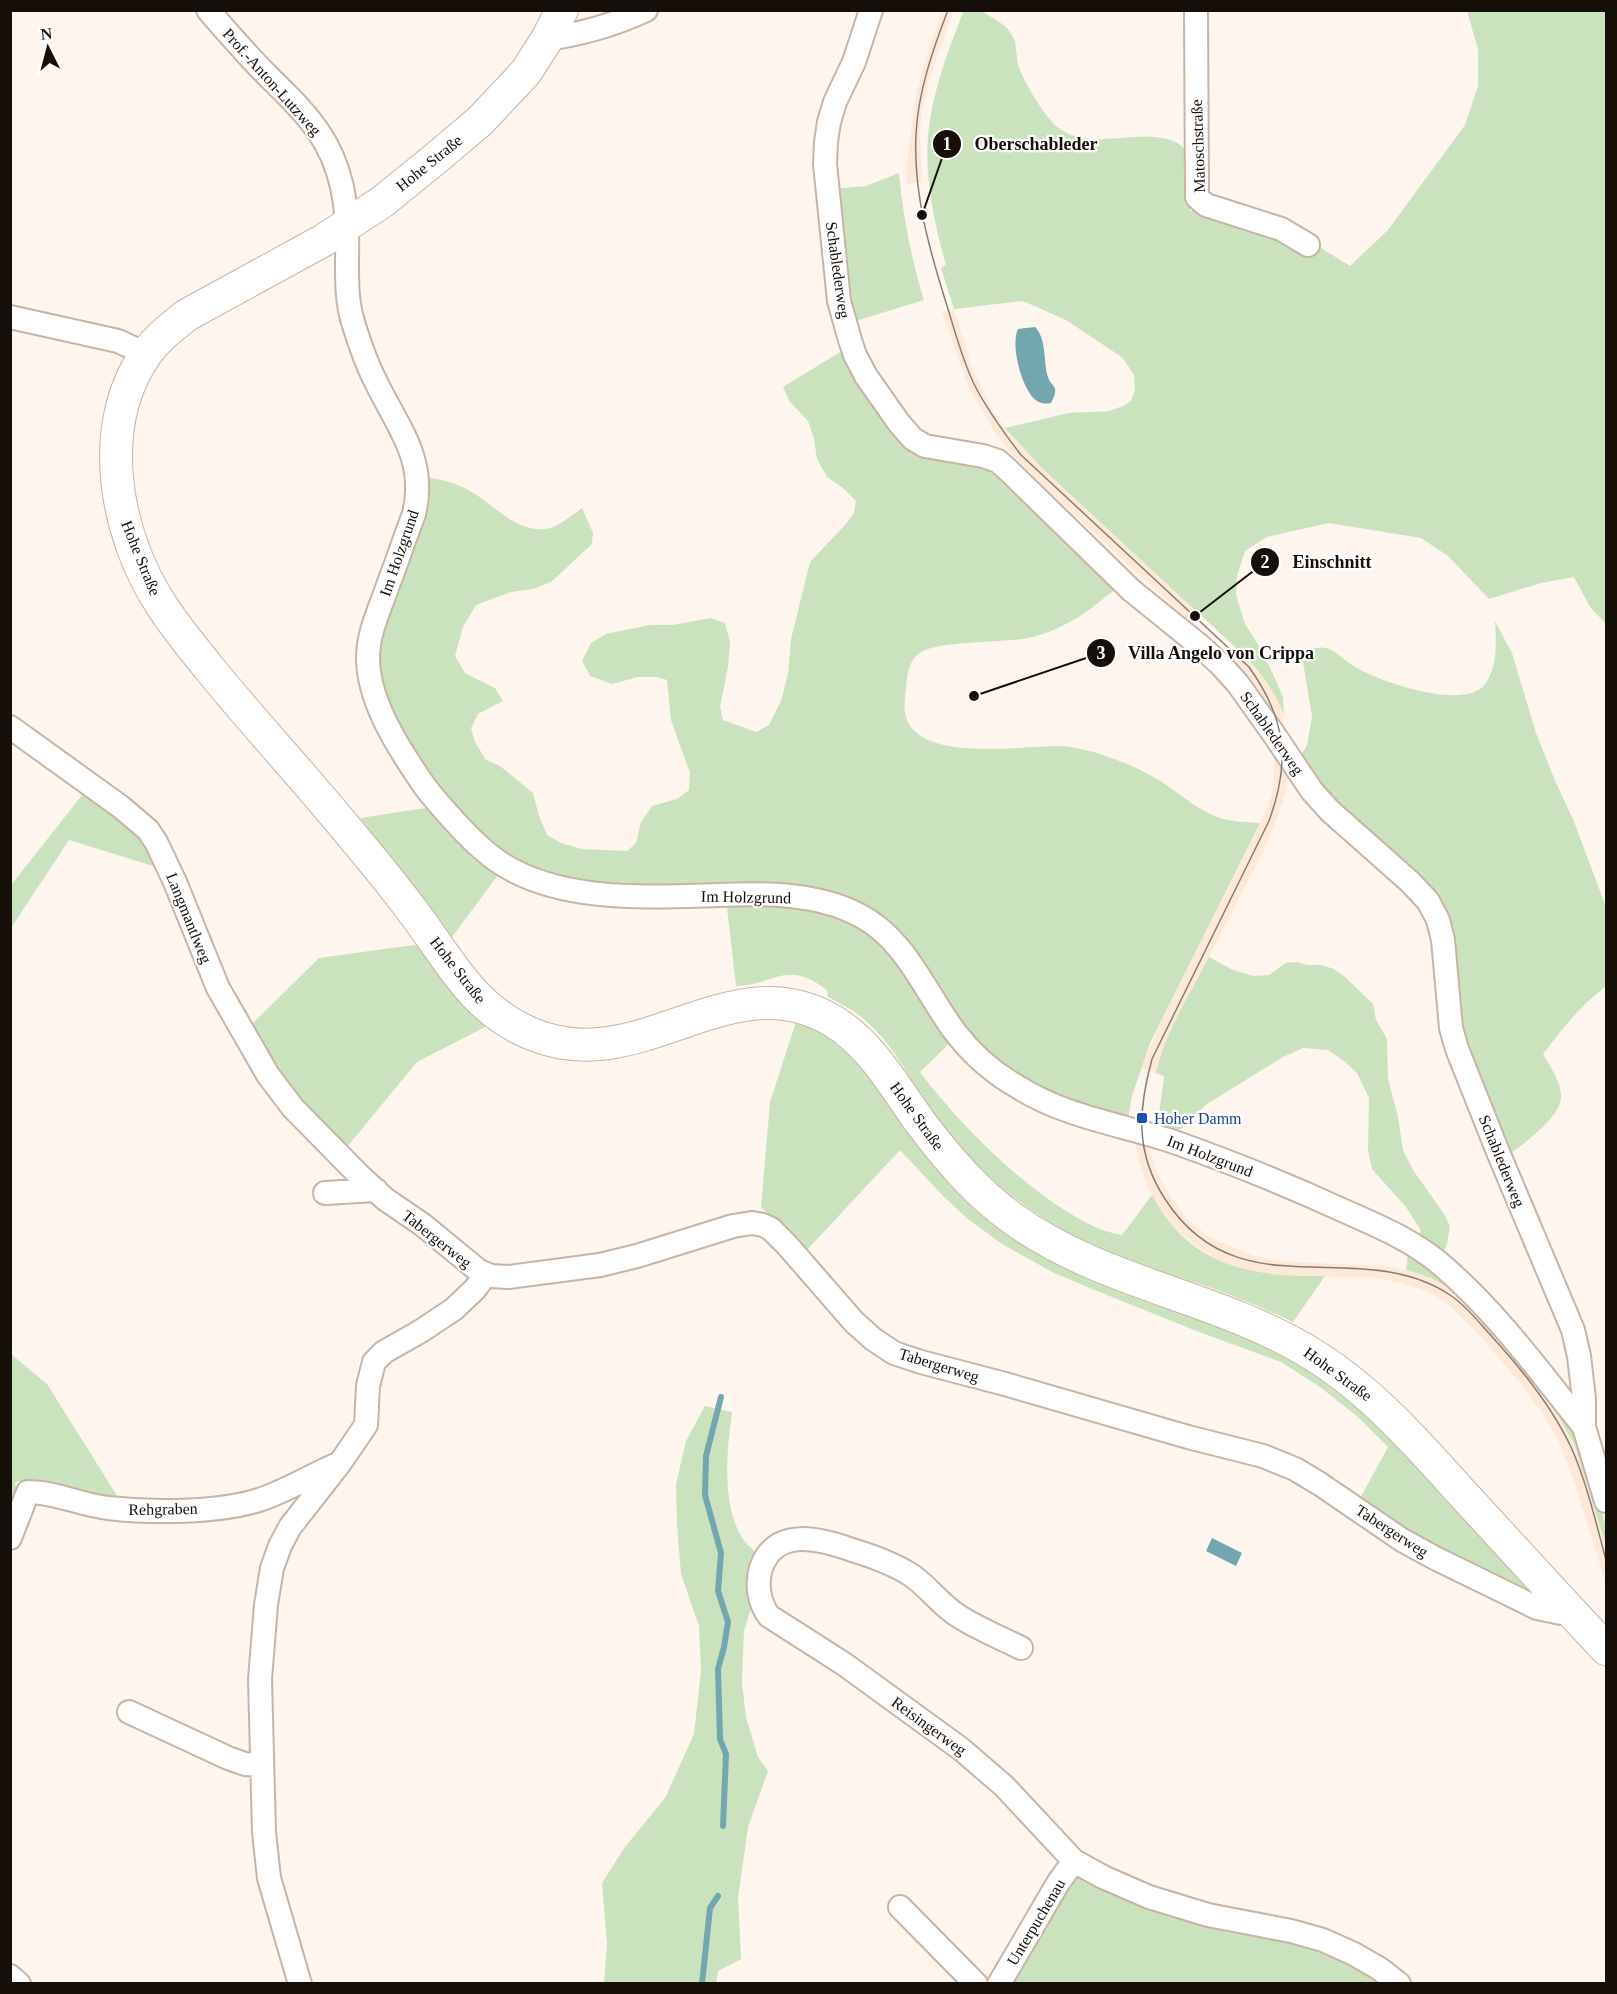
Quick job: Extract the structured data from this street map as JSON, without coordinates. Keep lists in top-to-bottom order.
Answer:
{
  "streets": {
    "main road": ["Hohe Straße"],
    "street": [
      "Prof.-Anton-Lutzweg",
      "Matoschstraße",
      "Schablederweg",
      "Im Holzgrund",
      "Langmantlweg",
      "Tabergerweg",
      "Rehgraben",
      "Reisingerweg",
      "Unterpuchenau"
    ]
  },
  "crossings": [
    ["Prof.-Anton-Lutzweg", "Hohe Straße"],
    ["Prof.-Anton-Lutzweg", "Im Holzgrund"],
    ["Hohe Straße", "Im Holzgrund"],
    ["Hohe Straße", "Tabergerweg"],
    ["Schablederweg", "Im Holzgrund"],
    ["Langmantlweg", "Tabergerweg"],
    ["Reisingerweg", "Unterpuchenau"]
  ],
  "places": {
    "other": ["Oberschableder", "Einschnitt", "Villa Angelo von Crippa"],
    "transit": ["Hoher Damm"]
  },
  "north": "top"
}
